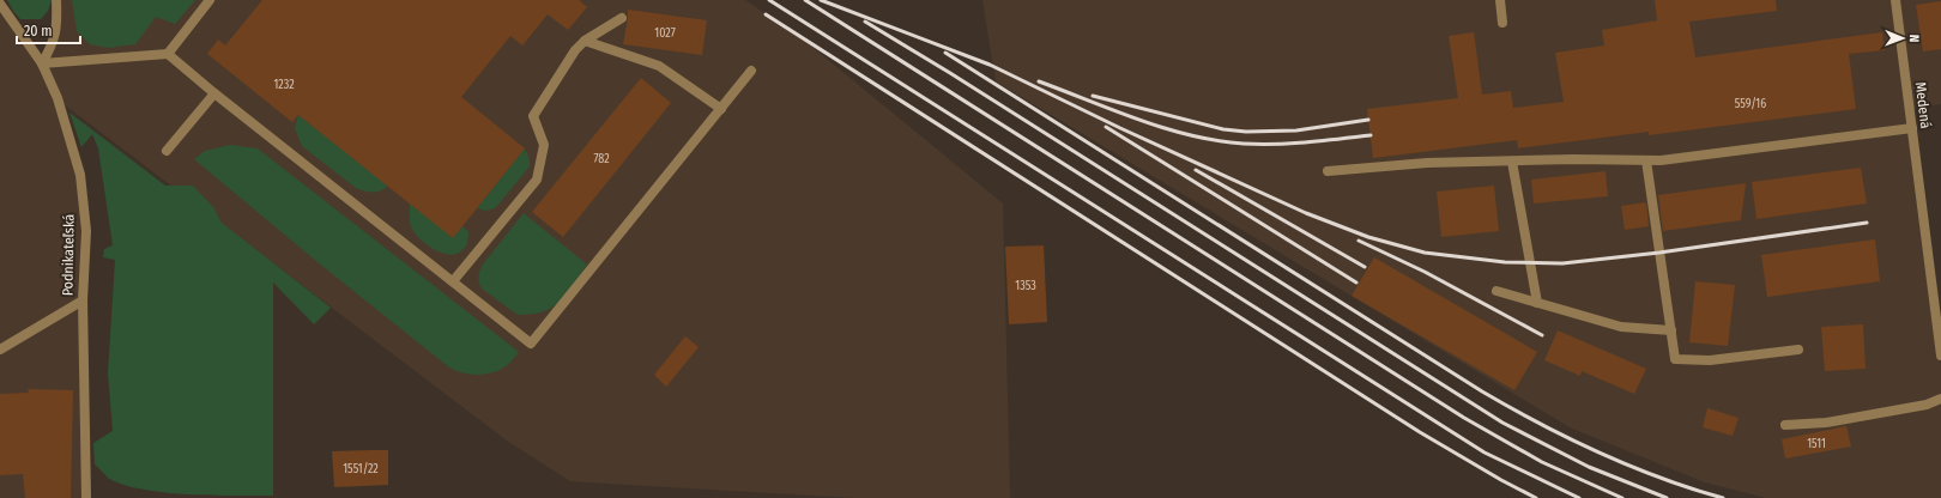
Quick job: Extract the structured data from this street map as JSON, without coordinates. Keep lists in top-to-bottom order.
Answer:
{
  "streets": {
    "street": ["Medená", "Podnikateľská"]
  },
  "house_numbers": [
    "1027",
    "1232",
    "559/16",
    "782",
    "1353",
    "1511",
    "1551/22"
  ],
  "scale_bar": "20 m",
  "north": "right"
}
